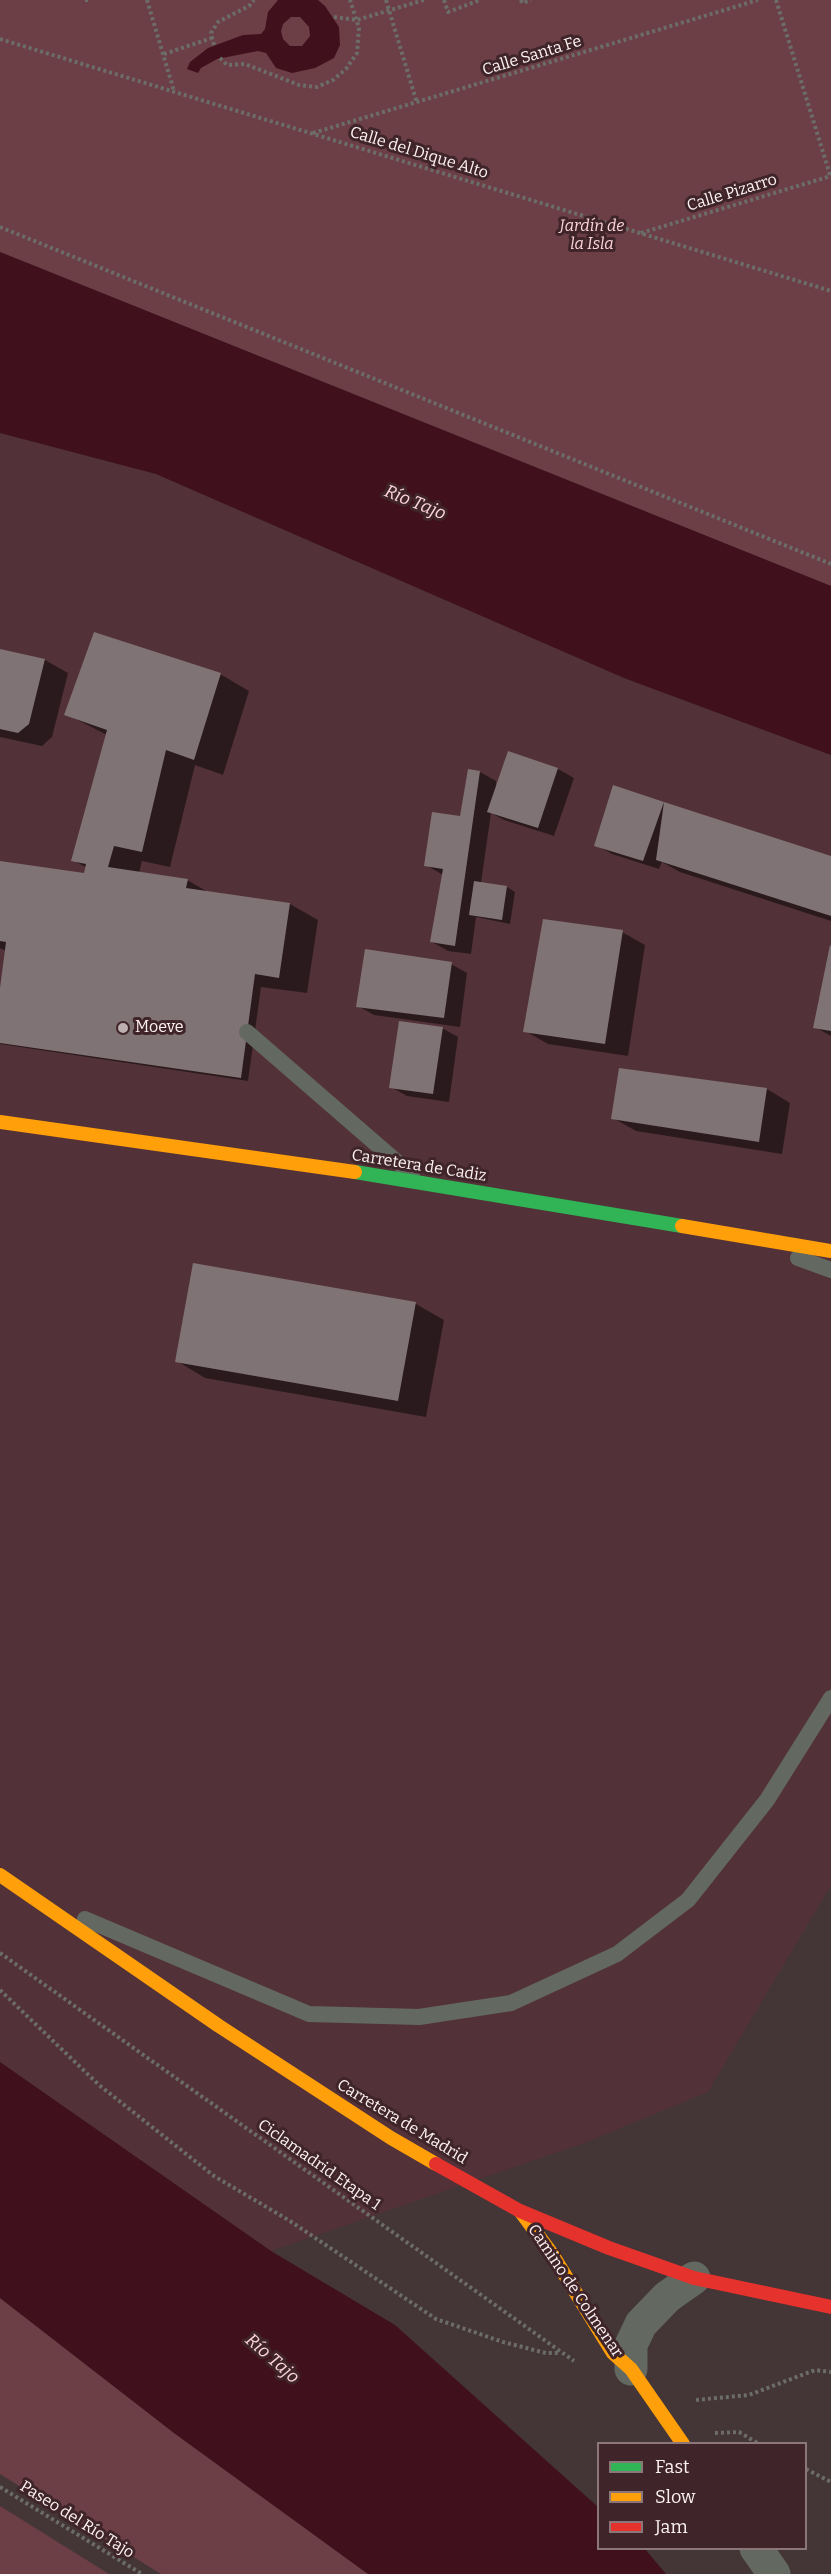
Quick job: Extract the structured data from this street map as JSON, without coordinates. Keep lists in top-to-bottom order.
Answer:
{
  "streets": {
    "main road": ["Carretera de Cadiz", "Carretera de Madrid", "Camino de Colmenar"],
    "path": [
      "Calle Santa Fe",
      "Calle del Dique Alto",
      "Calle Pizarro",
      "Ciclamadrid Etapa 1",
      "Paseo del Río Tajo"
    ]
  },
  "crossings": [
    ["Calle Santa Fe", "Calle del Dique Alto"],
    ["Calle del Dique Alto", "Calle Pizarro"],
    ["Carretera de Madrid", "Camino de Colmenar"]
  ],
  "water": ["Río Tajo"],
  "parks": ["Jardín de la Isla"],
  "places": ["Moeve"],
  "legend": ["Fast", "Slow", "Jam"]
}
